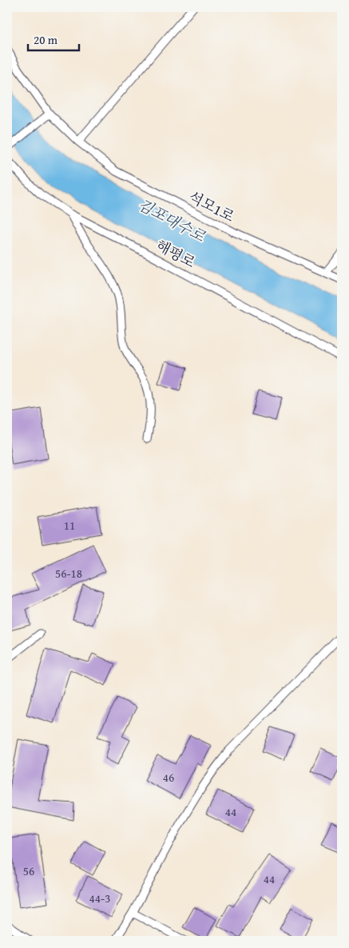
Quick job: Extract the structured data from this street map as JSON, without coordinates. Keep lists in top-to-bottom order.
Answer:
{
  "streets": {
    "lane": ["석모1로", "해평로"]
  },
  "water": ["김포대수로"],
  "house_numbers": [
    "11",
    "56-18",
    "46",
    "44",
    "56",
    "44",
    "44-3"
  ],
  "scale_bar": "20 m"
}
